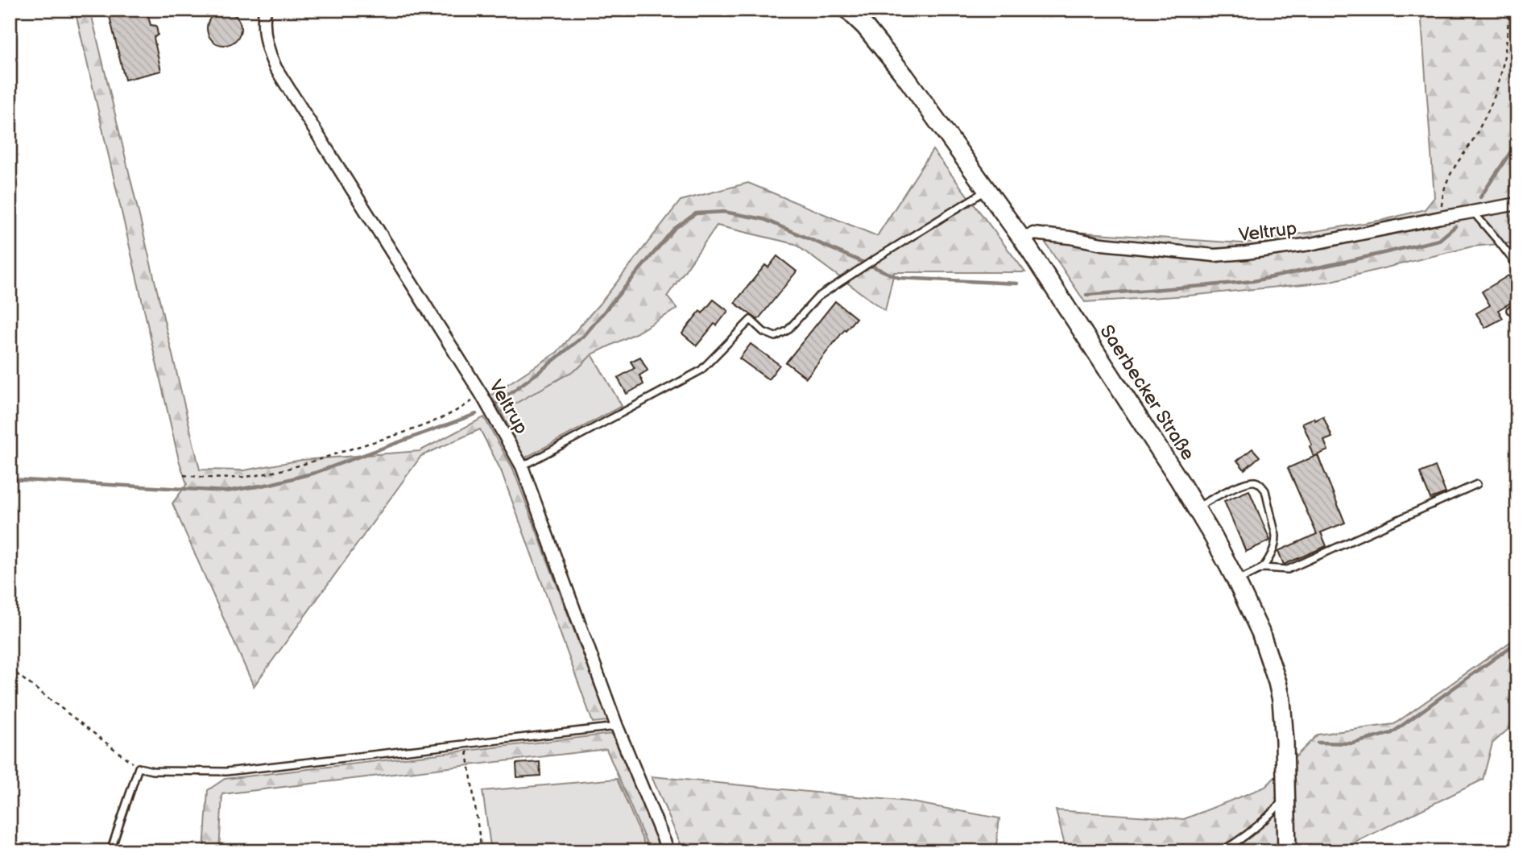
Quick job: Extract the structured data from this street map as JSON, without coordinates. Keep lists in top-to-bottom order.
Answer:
{
  "streets": {
    "main road": ["Saerbecker Straße"],
    "street": ["Veltrup"]
  },
  "crossings": [
    ["Veltrup", "Saerbecker Straße"]
  ]
}
